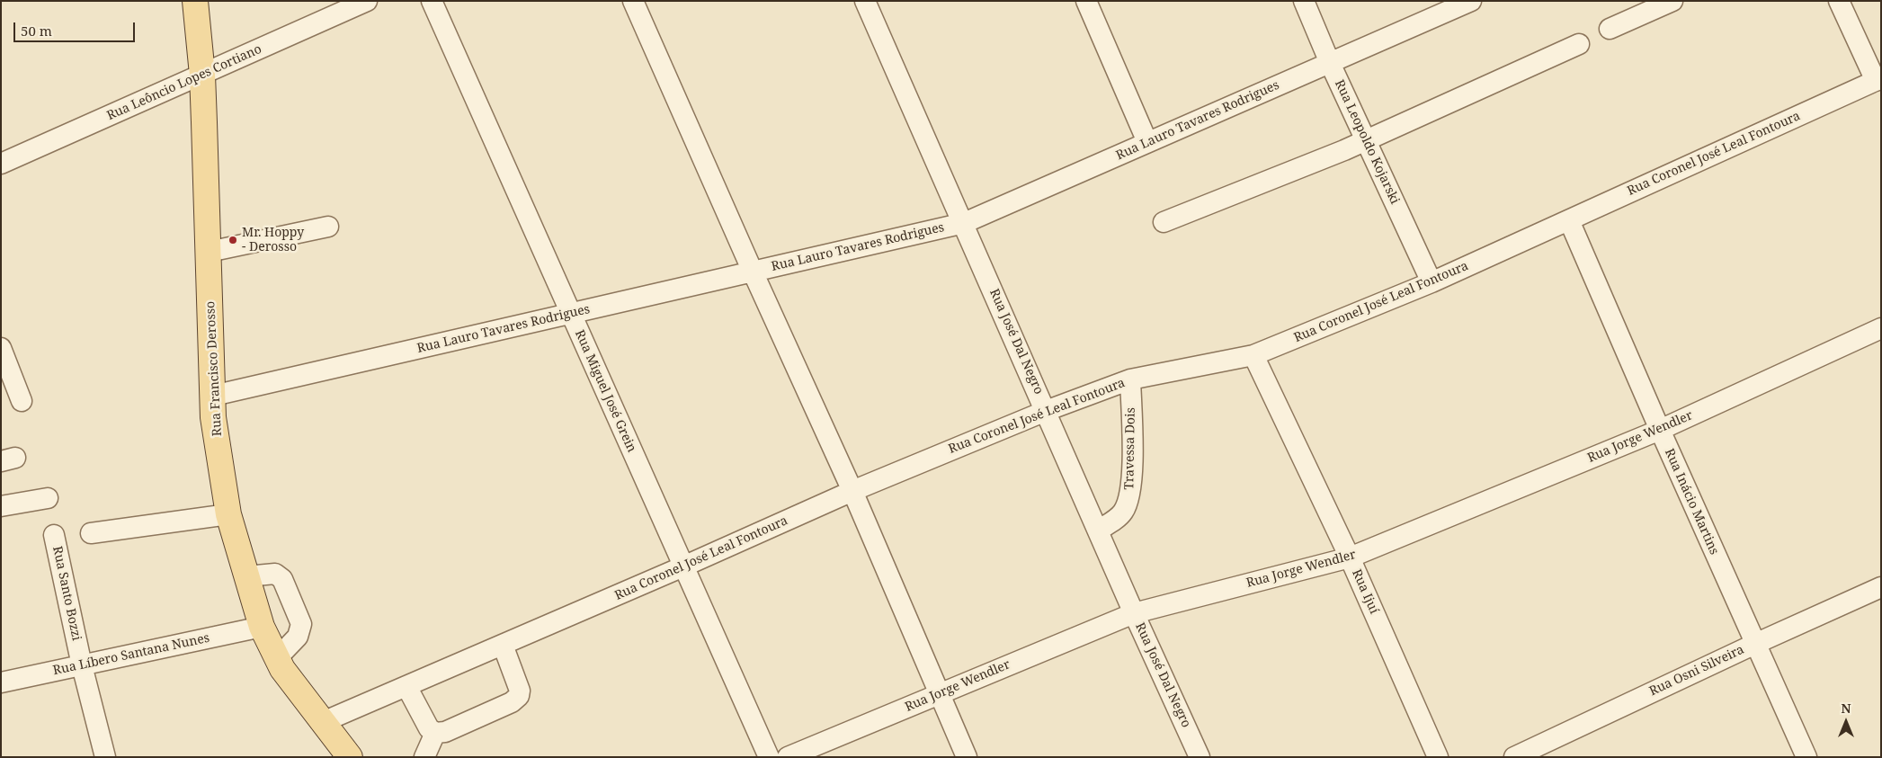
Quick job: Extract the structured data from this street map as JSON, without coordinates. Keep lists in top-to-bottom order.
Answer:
{
  "streets": {
    "main road": ["Rua Francisco Derosso"],
    "street": [
      "Rua Leôncio Lopes Cortiano",
      "Rua Lauro Tavares Rodrigues",
      "Rua Leopoldo Kojarski",
      "Rua Coronel José Leal Fontoura",
      "Rua José Dal Negro",
      "Rua Miguel José Grein",
      "Rua Jorge Wendler",
      "Travessa Dois",
      "Rua Inácio Martins",
      "Rua Ijuí",
      "Rua Santo Bozzi",
      "Rua Líbero Santana Nunes",
      "Rua Osni Silveira"
    ]
  },
  "crossings": [
    ["Rua Leôncio Lopes Cortiano", "Rua Francisco Derosso"],
    ["Rua Lauro Tavares Rodrigues", "Rua Leopoldo Kojarski"],
    ["Rua Lauro Tavares Rodrigues", "Rua José Dal Negro"],
    ["Rua Lauro Tavares Rodrigues", "Rua Francisco Derosso"],
    ["Rua Lauro Tavares Rodrigues", "Rua Miguel José Grein"],
    ["Rua Leopoldo Kojarski", "Rua Coronel José Leal Fontoura"],
    ["Rua Coronel José Leal Fontoura", "Rua José Dal Negro"],
    ["Rua Coronel José Leal Fontoura", "Rua Francisco Derosso"],
    ["Rua Coronel José Leal Fontoura", "Rua Miguel José Grein"],
    ["Rua Coronel José Leal Fontoura", "Travessa Dois"],
    ["Rua Coronel José Leal Fontoura", "Rua Inácio Martins"],
    ["Rua Coronel José Leal Fontoura", "Rua Ijuí"],
    ["Rua José Dal Negro", "Rua Jorge Wendler"],
    ["Rua José Dal Negro", "Travessa Dois"],
    ["Rua Francisco Derosso", "Rua Líbero Santana Nunes"],
    ["Rua Jorge Wendler", "Rua Inácio Martins"],
    ["Rua Jorge Wendler", "Rua Ijuí"],
    ["Rua Inácio Martins", "Rua Osni Silveira"],
    ["Rua Santo Bozzi", "Rua Líbero Santana Nunes"]
  ],
  "places": ["Mr. Hoppy - Derosso"],
  "scale_bar": "50 m",
  "north": "top"
}
